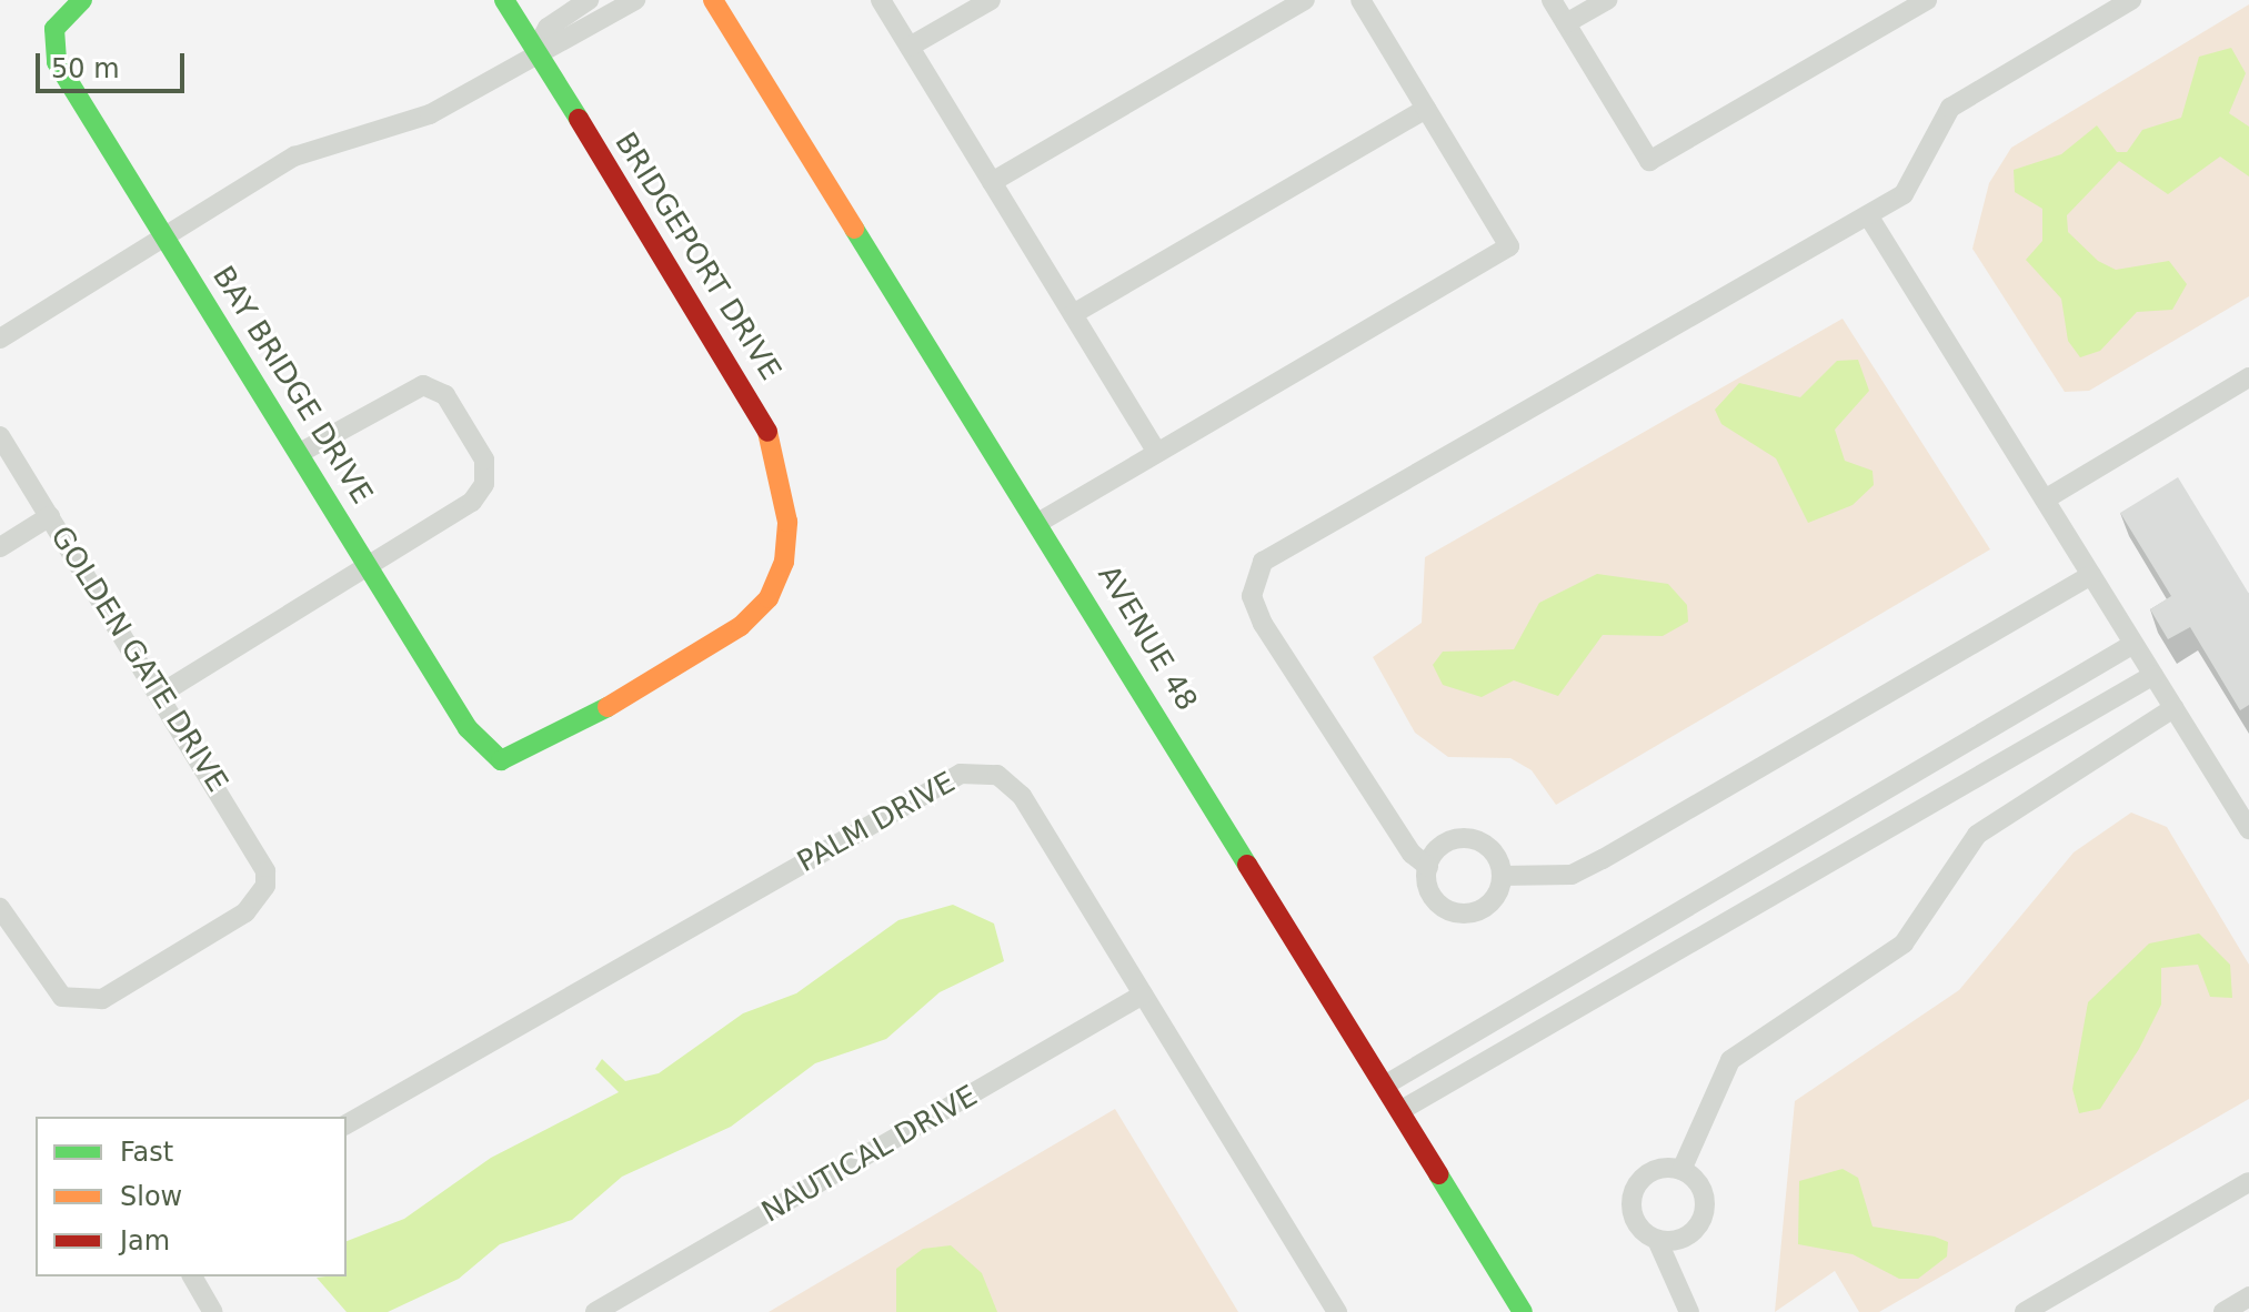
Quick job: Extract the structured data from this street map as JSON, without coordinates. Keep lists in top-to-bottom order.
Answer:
{
  "streets": {
    "street": [
      "BRIDGEPORT DRIVE",
      "BAY BRIDGE DRIVE",
      "AVENUE 48",
      "GOLDEN GATE DRIVE",
      "PALM DRIVE",
      "NAUTICAL DRIVE"
    ]
  },
  "crossings": [
    ["BRIDGEPORT DRIVE", "BAY BRIDGE DRIVE"],
    ["PALM DRIVE", "NAUTICAL DRIVE"]
  ],
  "legend": ["Fast", "Slow", "Jam"],
  "scale_bar": "50 m"
}
